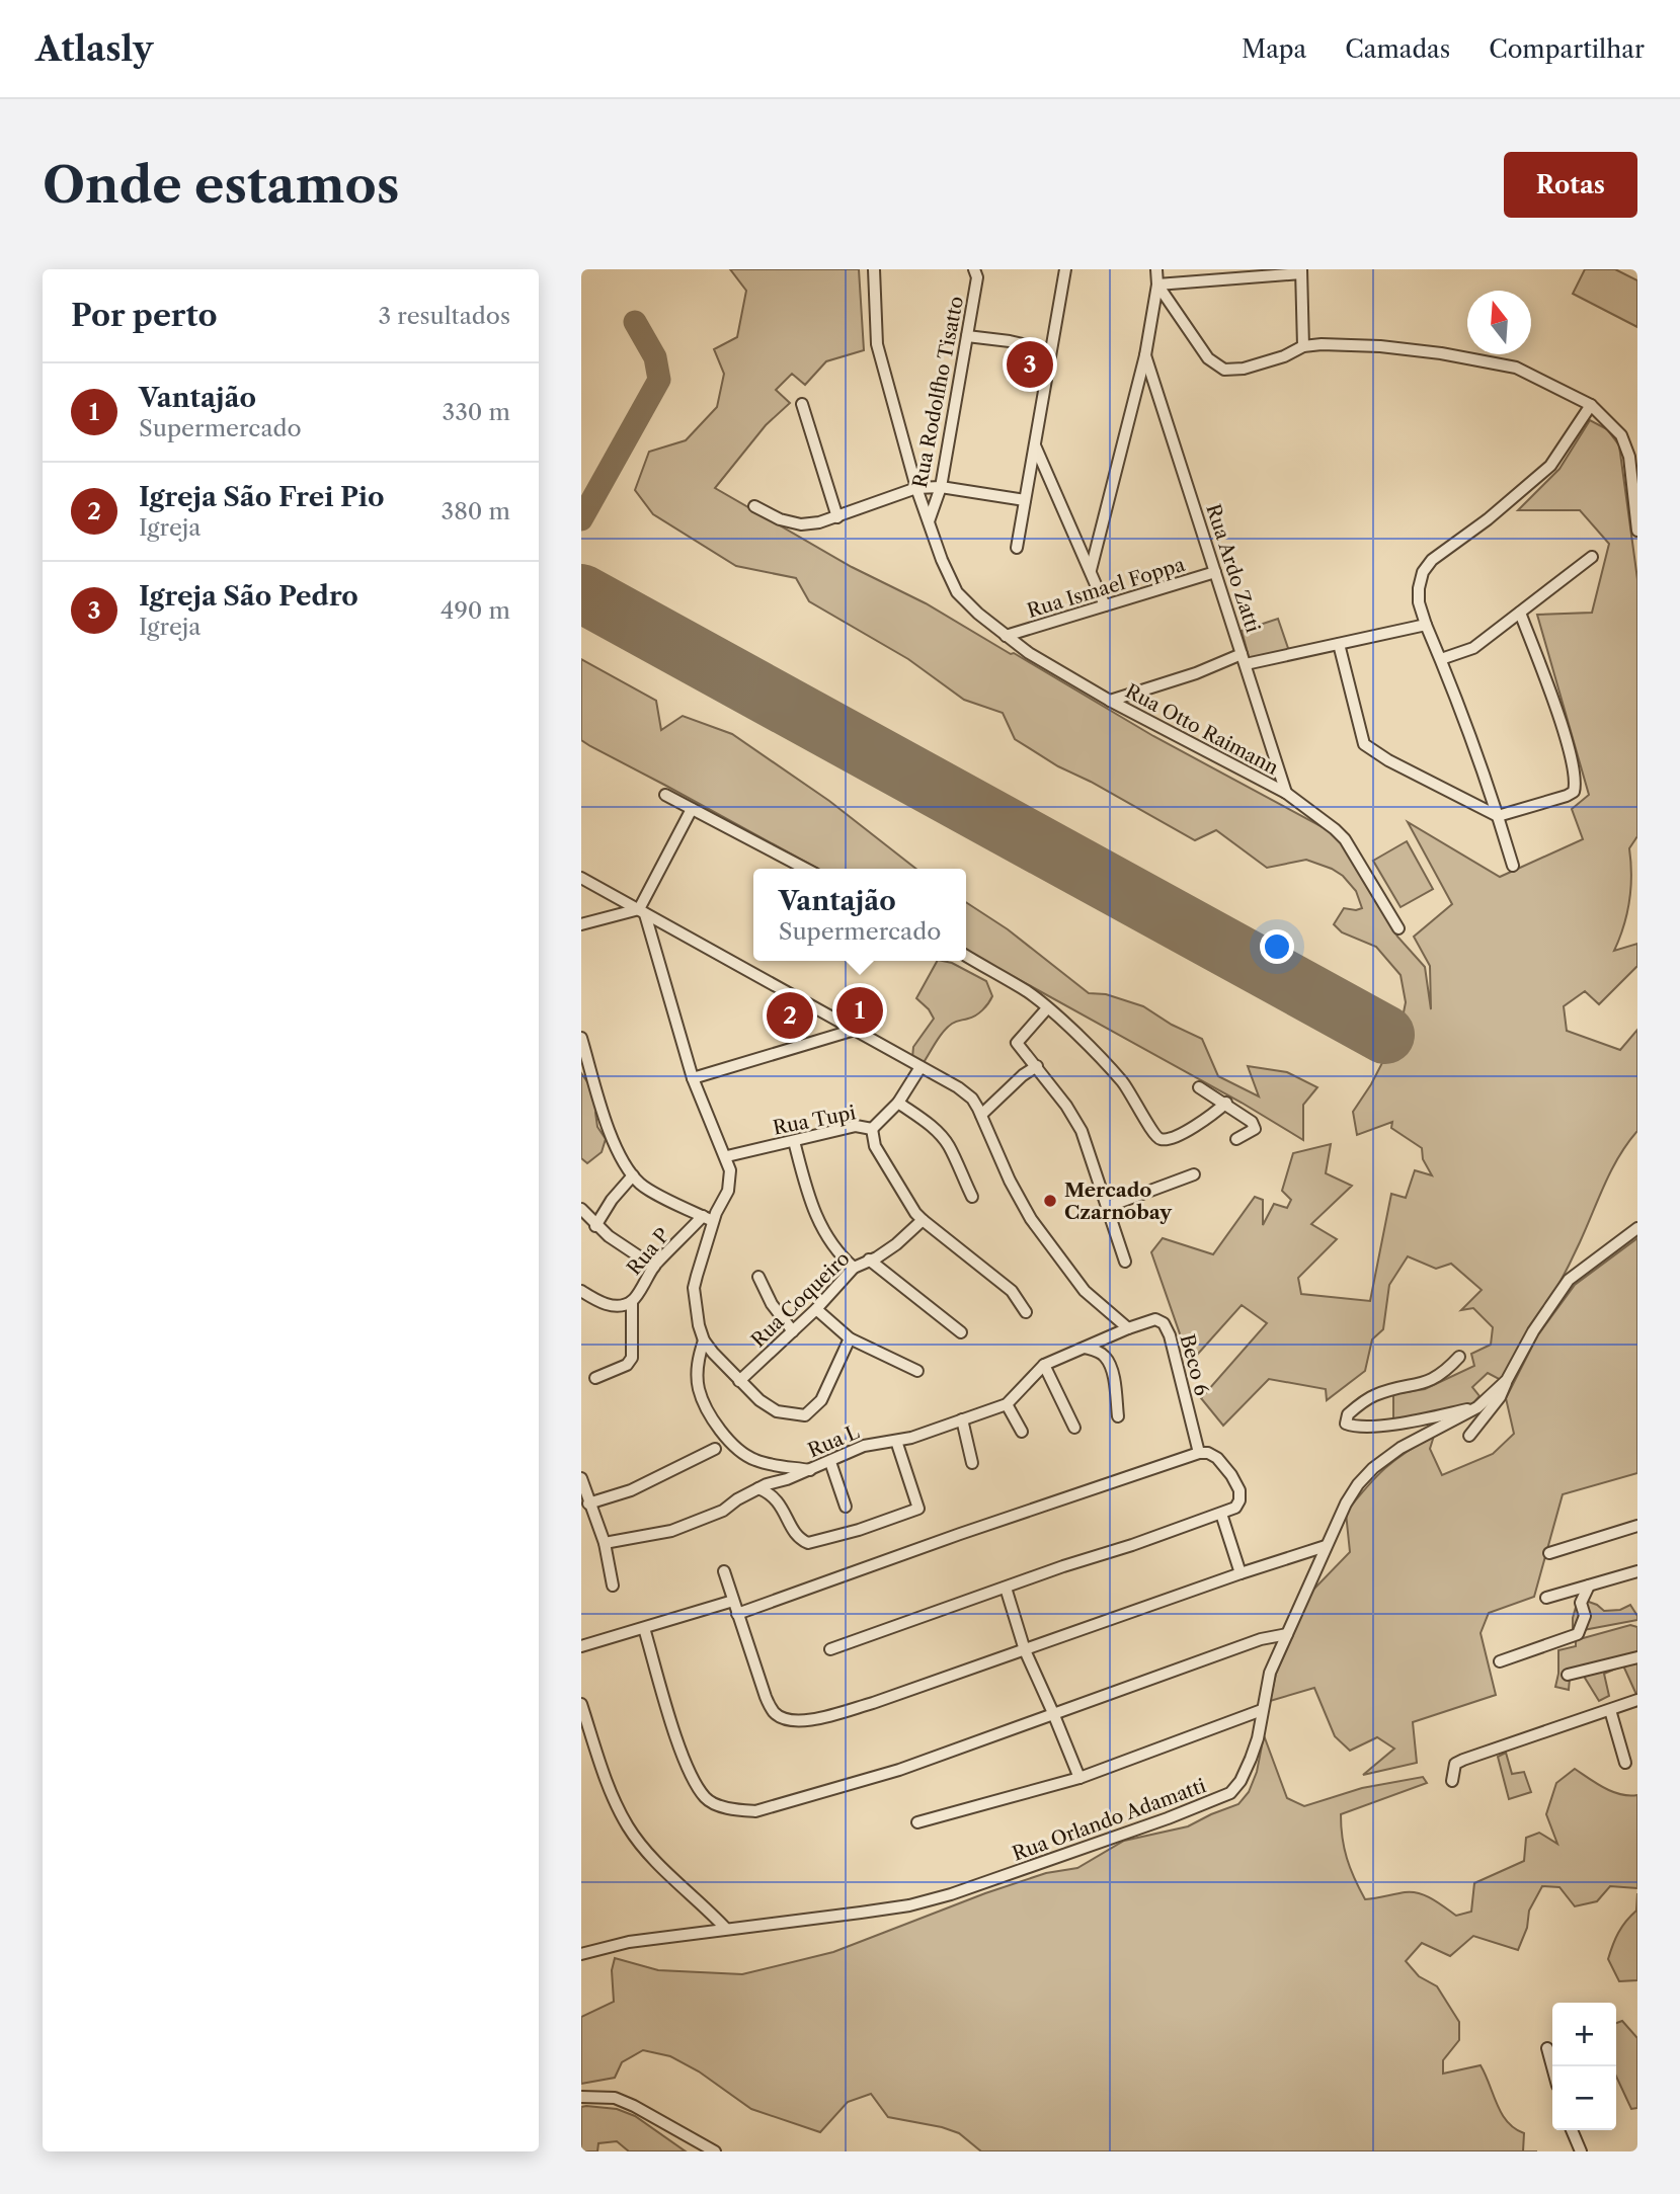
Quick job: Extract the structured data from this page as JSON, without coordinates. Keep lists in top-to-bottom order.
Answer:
{
  "streets": {
    "street": [
      "Rua Rodolfho Tisatto",
      "Rua Ardo Zatti",
      "Rua Ismael Foppa",
      "Rua Otto Raimann",
      "Rua Tupi",
      "Rua P",
      "Rua Coqueiro",
      "Beco 6",
      "Rua L",
      "Rua Orlando Adamatti"
    ]
  },
  "crossings": [
    ["Rua Rodolfho Tisatto", "Rua Otto Raimann"],
    ["Rua Ardo Zatti", "Rua Ismael Foppa"],
    ["Rua Ardo Zatti", "Rua Otto Raimann"],
    ["Rua Ismael Foppa", "Rua Otto Raimann"],
    ["Beco 6", "Rua L"]
  ],
  "places": ["Mercado Czarnobay"],
  "north": "top",
  "page": {
    "header": "Atlasly",
    "nav": ["Mapa", "Camadas", "Compartilhar"],
    "buttons": "Rotas",
    "title": "Onde estamos",
    "heading": ["Por perto", "3 resultados"],
    "pins": ["3", "1", "2"],
    "list": [
      {
        "mark": "1",
        "name": "Vantajão",
        "note": "Supermercado",
        "value": "330 m"
      },
      {
        "mark": "2",
        "name": "Igreja São Frei Pio",
        "note": "Igreja",
        "value": "380 m"
      },
      {
        "mark": "3",
        "name": "Igreja São Pedro",
        "note": "Igreja",
        "value": "490 m"
      }
    ],
    "popup": ["Vantajão", "Supermercado"],
    "map_buttons": ["+", "−"]
  }
}
